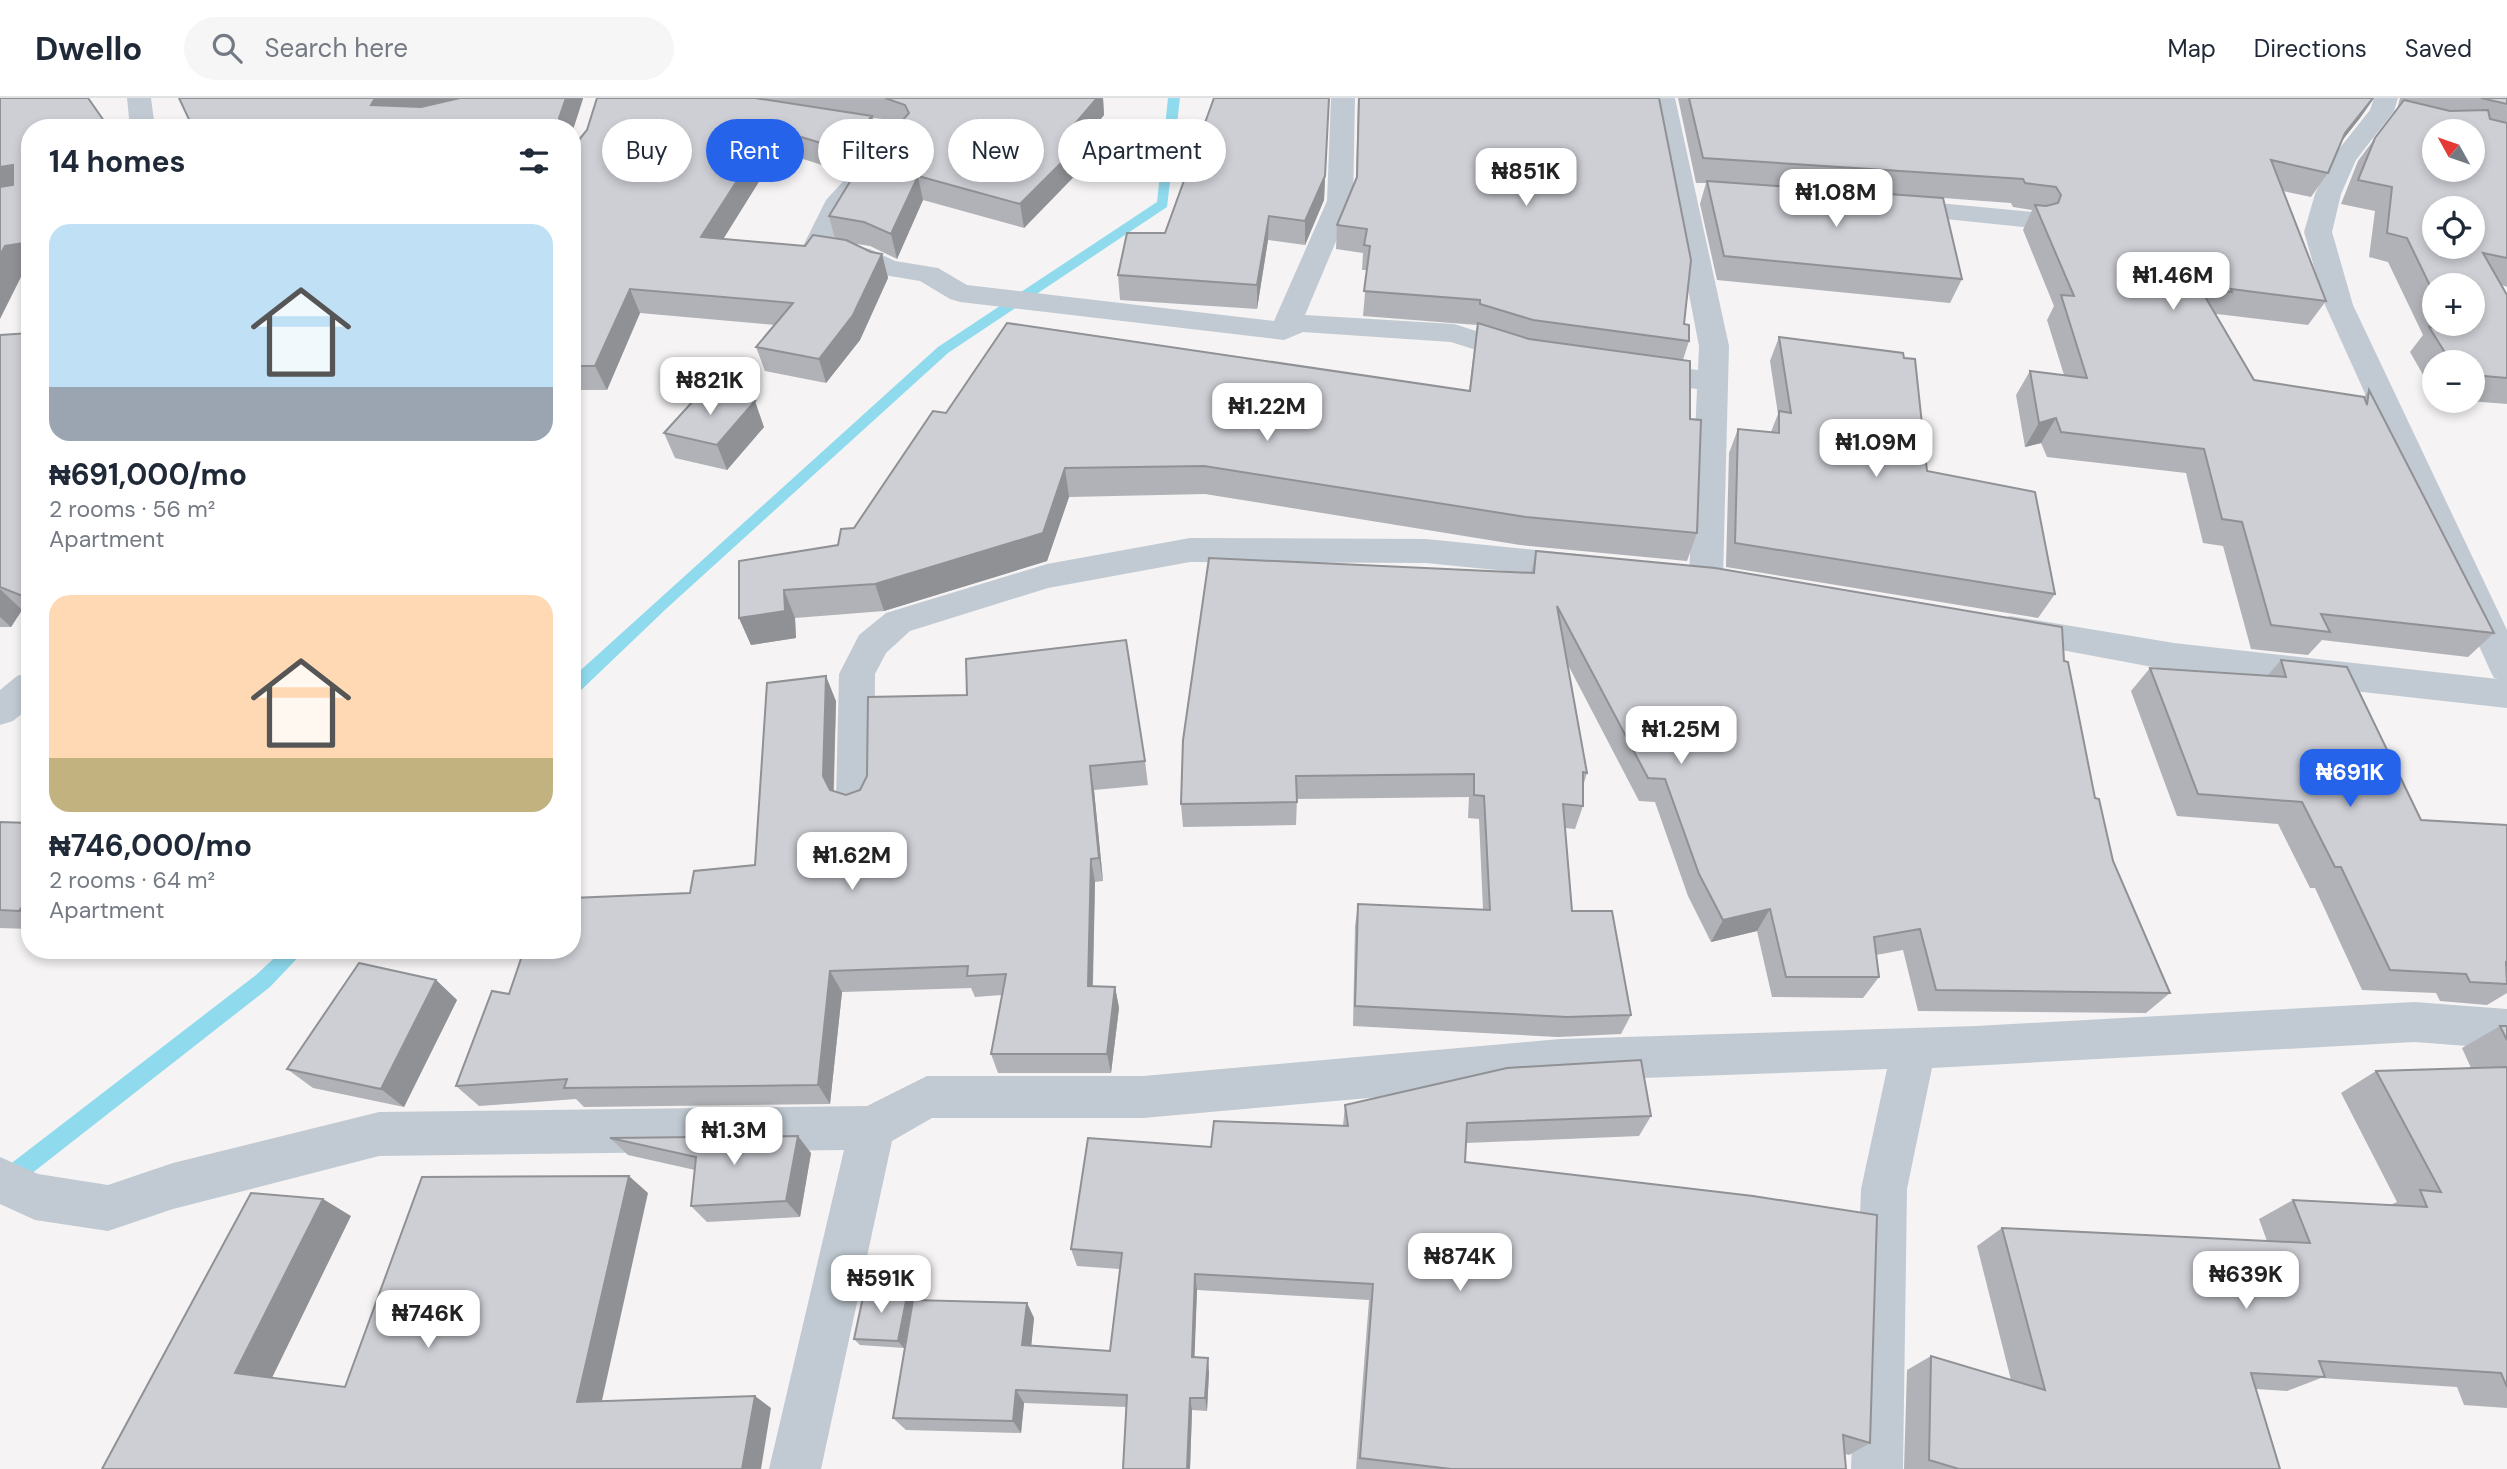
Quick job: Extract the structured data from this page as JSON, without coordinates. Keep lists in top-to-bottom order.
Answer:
{
  "north": "top left",
  "page": {
    "header": "Dwello",
    "search": "Search here",
    "nav": ["Map", "Directions", "Saved"],
    "map_buttons": ["+", "−"],
    "chip": [
      "Buy",
      "Rent",
      "Filters",
      "New",
      "Apartment"
    ],
    "heading": "14 homes",
    "price": [
      "₦851K",
      "₦1.08M",
      "₦1.46M",
      "₦821K",
      "₦1.22M",
      "₦1.09M",
      "₦1.25M",
      "₦691K",
      "₦1.62M",
      "₦1.3M",
      "₦874K",
      "₦639K",
      "₦591K",
      "₦746K"
    ],
    "list": [
      {
        "name": "₦691,000/mo",
        "note": "2 rooms · 56 m² · Apartment"
      },
      {
        "name": "₦746,000/mo",
        "note": "2 rooms · 64 m² · Apartment"
      }
    ]
  }
}
